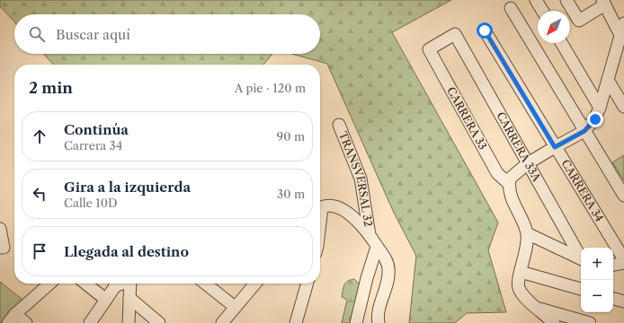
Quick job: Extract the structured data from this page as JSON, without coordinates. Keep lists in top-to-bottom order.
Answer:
{
  "streets": {
    "street": [
      "CARRERA 33",
      "CARRERA 33A",
      "TRANSVERSAL 32",
      "CARRERA 34"
    ]
  },
  "crossings": [
    ["CARRERA 33", "CARRERA 33A"]
  ],
  "north": "bottom left",
  "page": {
    "search": "Buscar aquí",
    "heading": ["2 min", "A pie · 120 m"],
    "list": [
      ["Continúa", "Carrera 34", "90 m"],
      ["Gira a la izquierda", "Calle 10D", "30 m"],
      "Llegada al destino"
    ],
    "map_buttons": ["+", "−"]
  }
}
